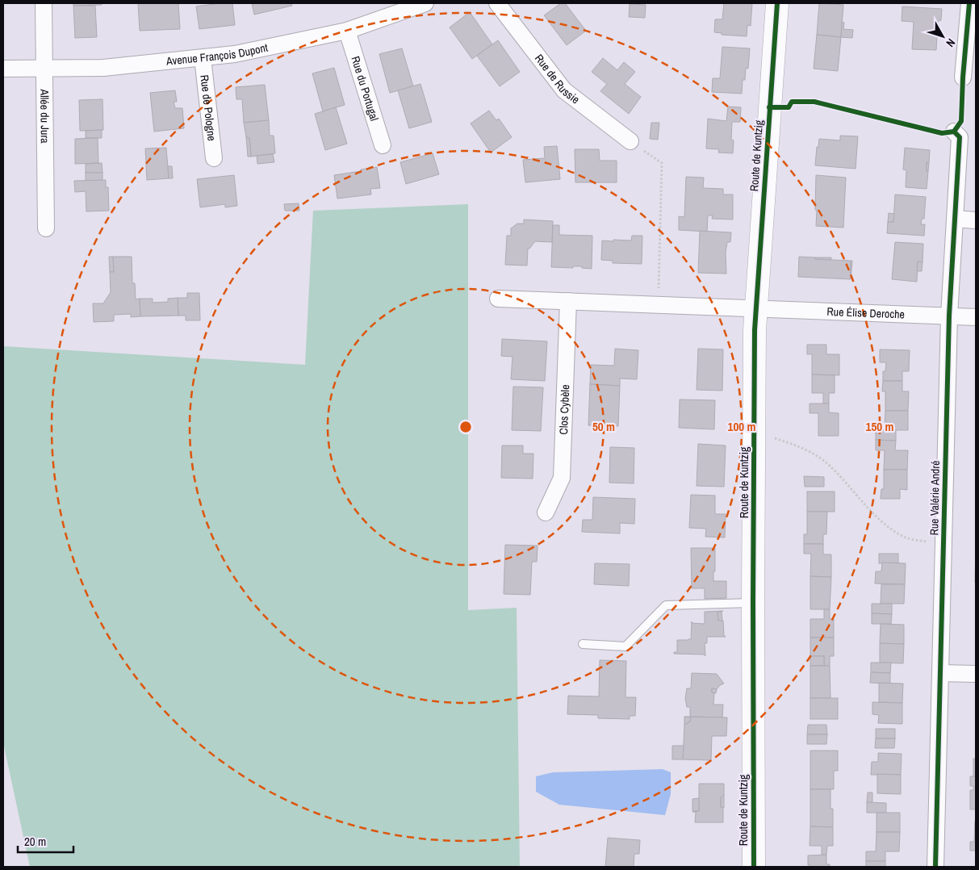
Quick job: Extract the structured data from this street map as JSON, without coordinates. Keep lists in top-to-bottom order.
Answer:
{
  "streets": {
    "street": [
      "Avenue François Dupont",
      "Rue de Russie",
      "Rue du Portugal",
      "Rue de Pologne",
      "Allée du Jura",
      "Route de Kuntzig",
      "Rue Élise Deroche",
      "Clos Cybèle",
      "Rue Valérie André"
    ]
  },
  "crossings": [
    ["Avenue François Dupont", "Rue du Portugal"],
    ["Avenue François Dupont", "Rue de Pologne"],
    ["Avenue François Dupont", "Allée du Jura"],
    ["Route de Kuntzig", "Rue Élise Deroche"],
    ["Rue Élise Deroche", "Rue Valérie André"]
  ],
  "scale_bar": "20 m",
  "north": "bottom right",
  "rings": ["50 m", "100 m", "150 m"]
}
